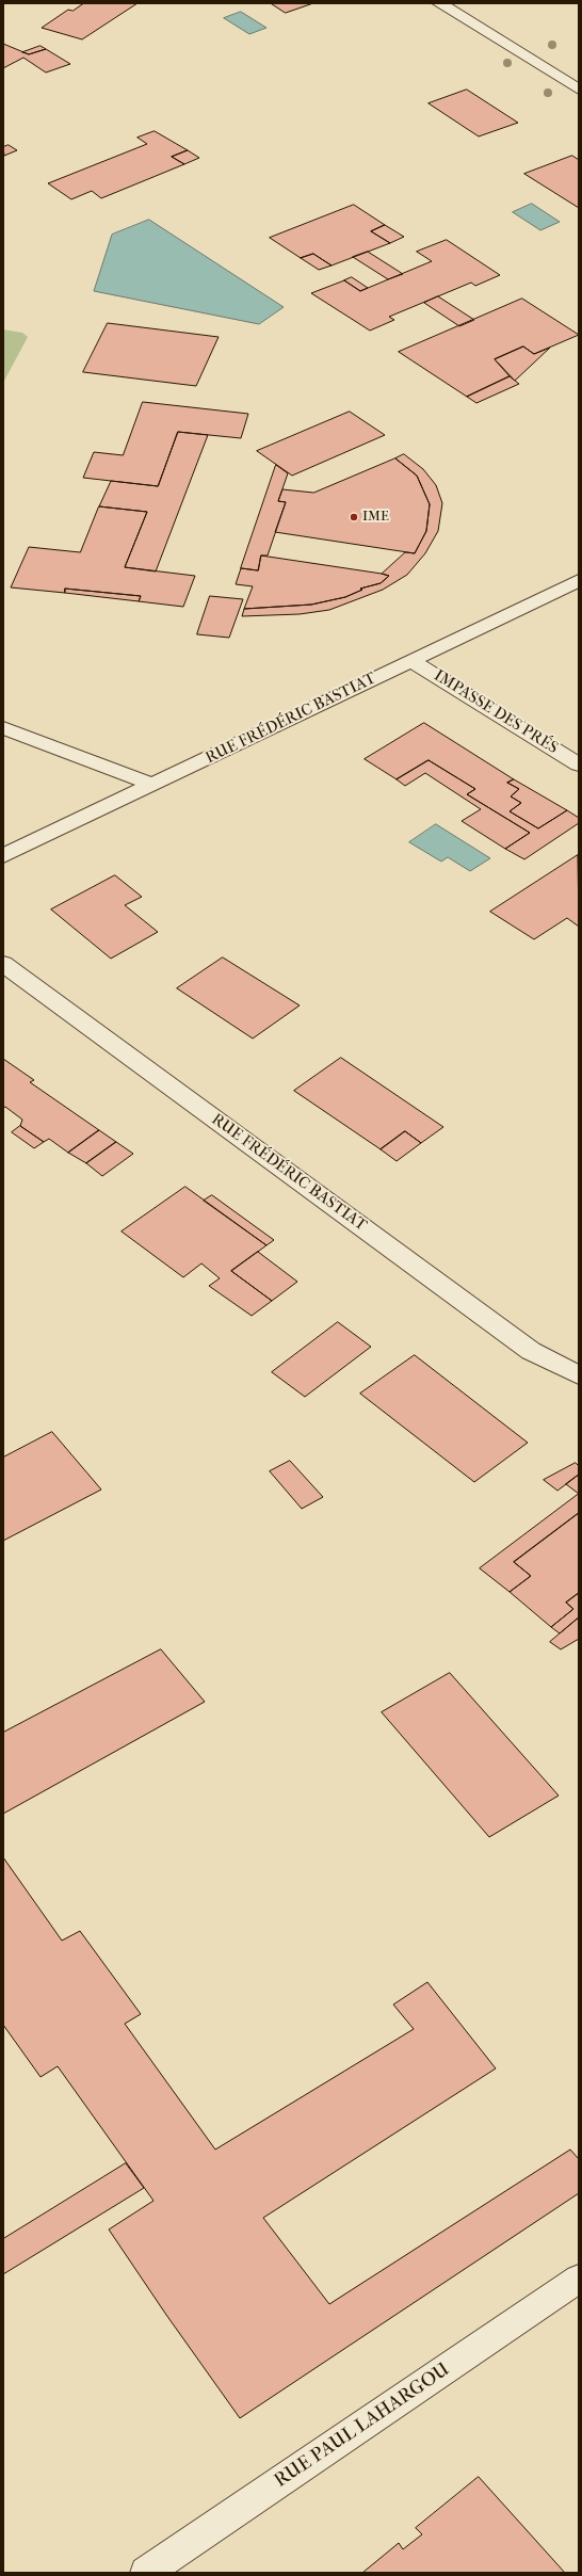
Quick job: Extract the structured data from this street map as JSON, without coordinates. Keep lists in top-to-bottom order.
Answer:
{
  "streets": {
    "street": ["IMPASSE DES PRÉS", "RUE FRÉDÉRIC BASTIAT", "RUE PAUL LAHARGOU"]
  },
  "crossings": [
    ["IMPASSE DES PRÉS", "RUE FRÉDÉRIC BASTIAT"]
  ],
  "places": ["IME"]
}
